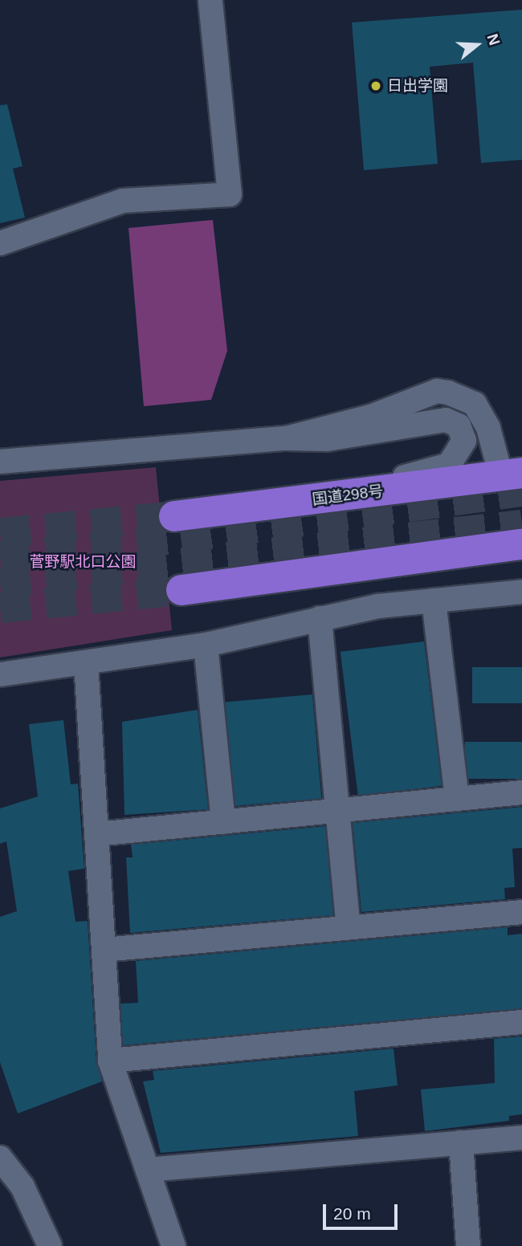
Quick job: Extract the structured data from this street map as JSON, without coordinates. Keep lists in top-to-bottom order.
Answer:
{
  "streets": {
    "highway": ["国道298号"]
  },
  "parks": ["菅野駅北口公園"],
  "places": ["日出学園"],
  "scale_bar": "20 m",
  "north": "right"
}
